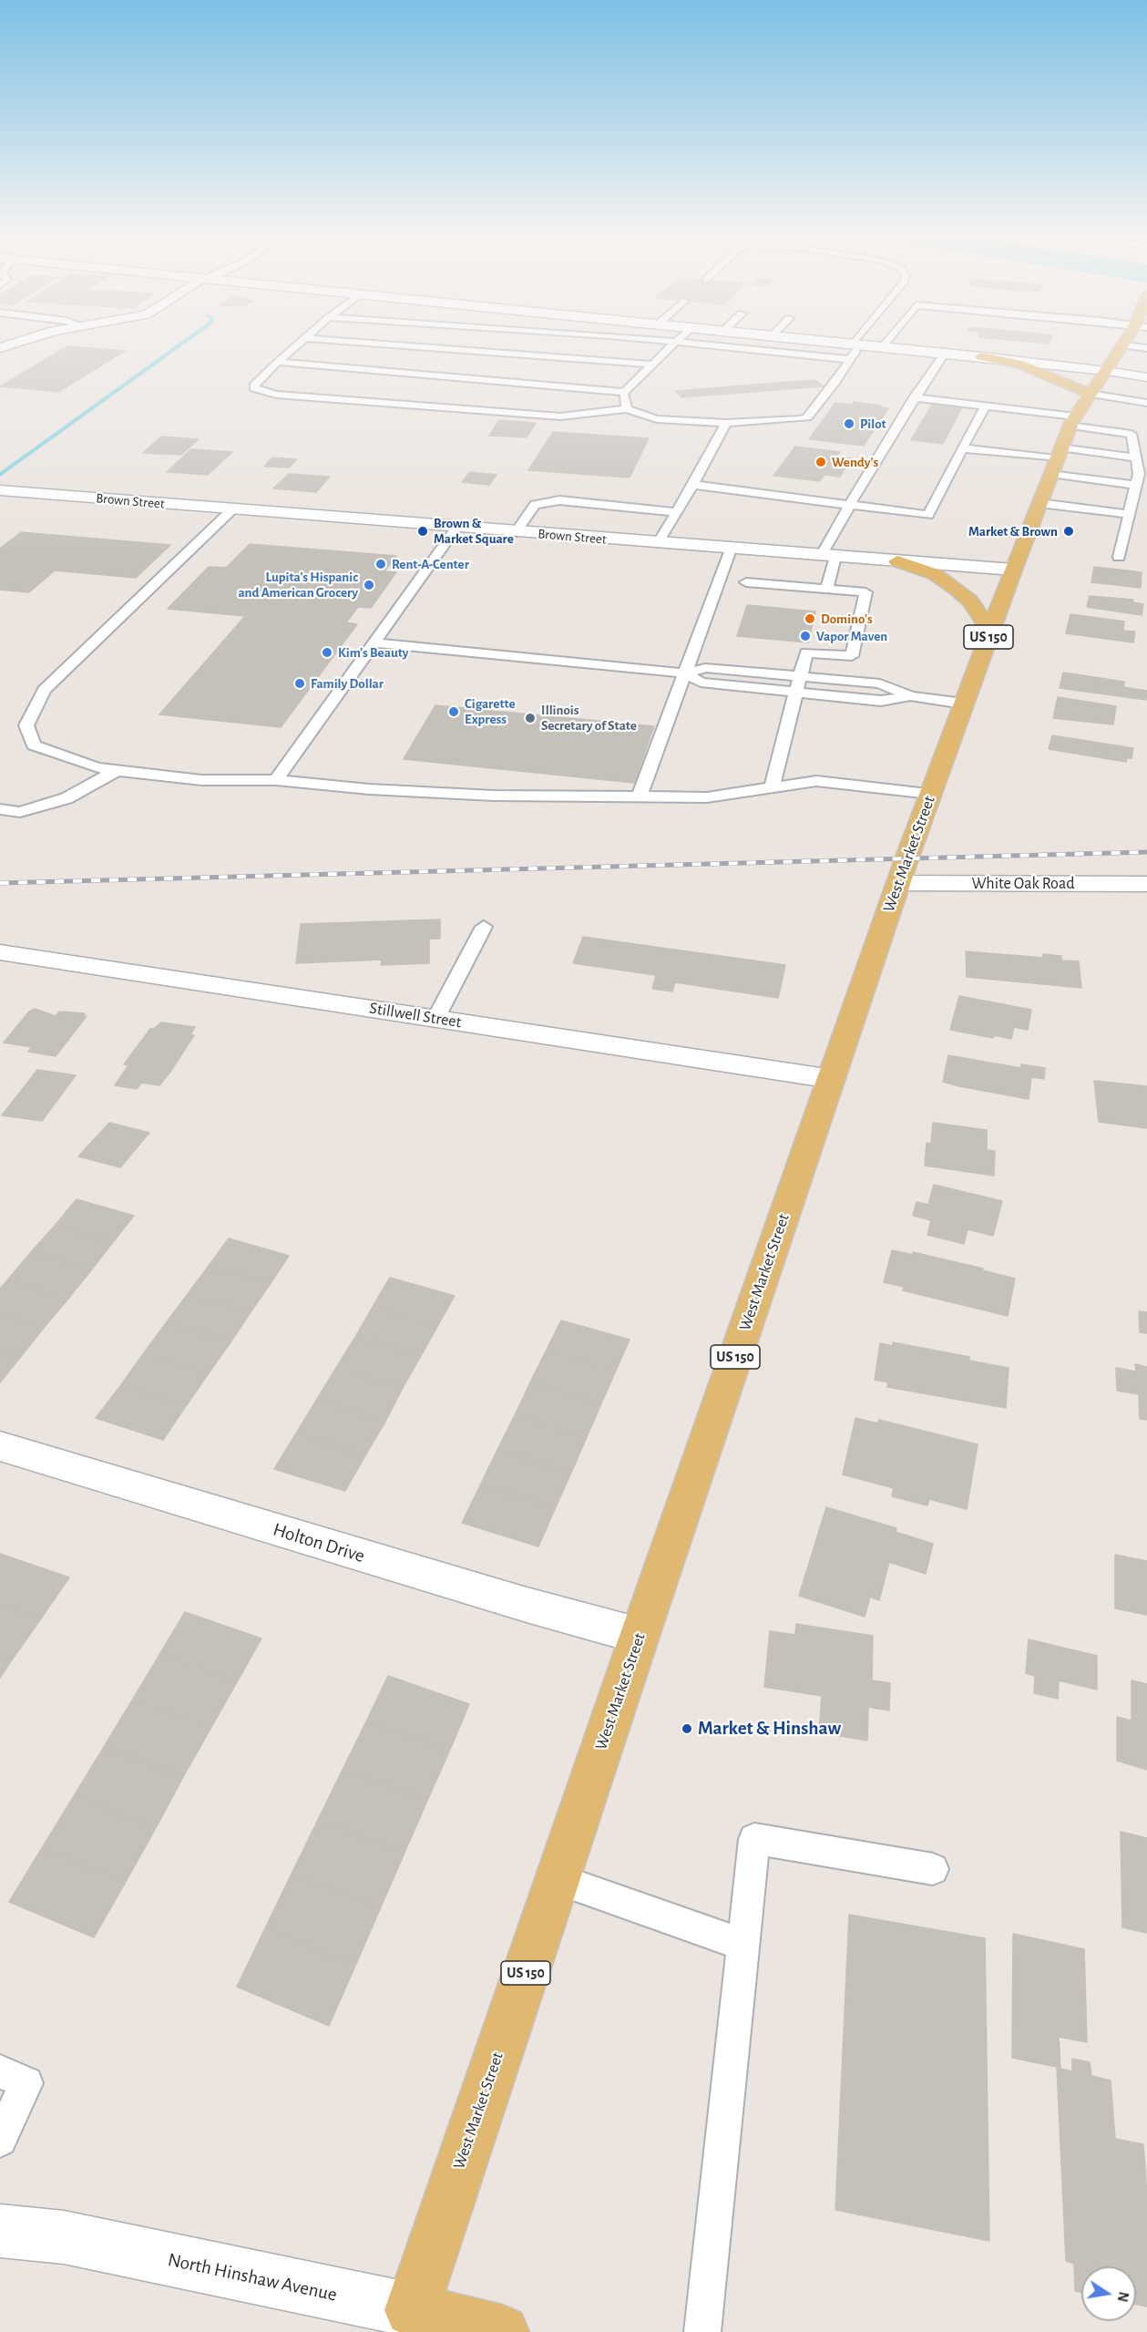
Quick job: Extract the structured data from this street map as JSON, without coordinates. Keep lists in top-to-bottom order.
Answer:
{
  "streets": {
    "main road": ["US 150", "West Market Street", "North Hinshaw Avenue"],
    "street": [
      "Brown Street",
      "White Oak Road",
      "Stillwell Street",
      "Holton Drive"
    ]
  },
  "crossings": [
    ["Brown Street", "West Market Street"],
    ["West Market Street", "White Oak Road"],
    ["West Market Street", "Stillwell Street"],
    ["West Market Street", "Holton Drive"],
    ["West Market Street", "North Hinshaw Avenue"]
  ],
  "places": [
    "Pilot",
    "Wendy's",
    "Brown & Market Square",
    "Market & Brown",
    "Rent-A-Center",
    "Lupita's Hispanic and American Grocery",
    "Domino's",
    "Vapor Maven",
    "Kim's Beauty",
    "Family Dollar",
    "Cigarette Express",
    "Illinois Secretary of State",
    "Market & Hinshaw"
  ],
  "north": "right"
}
